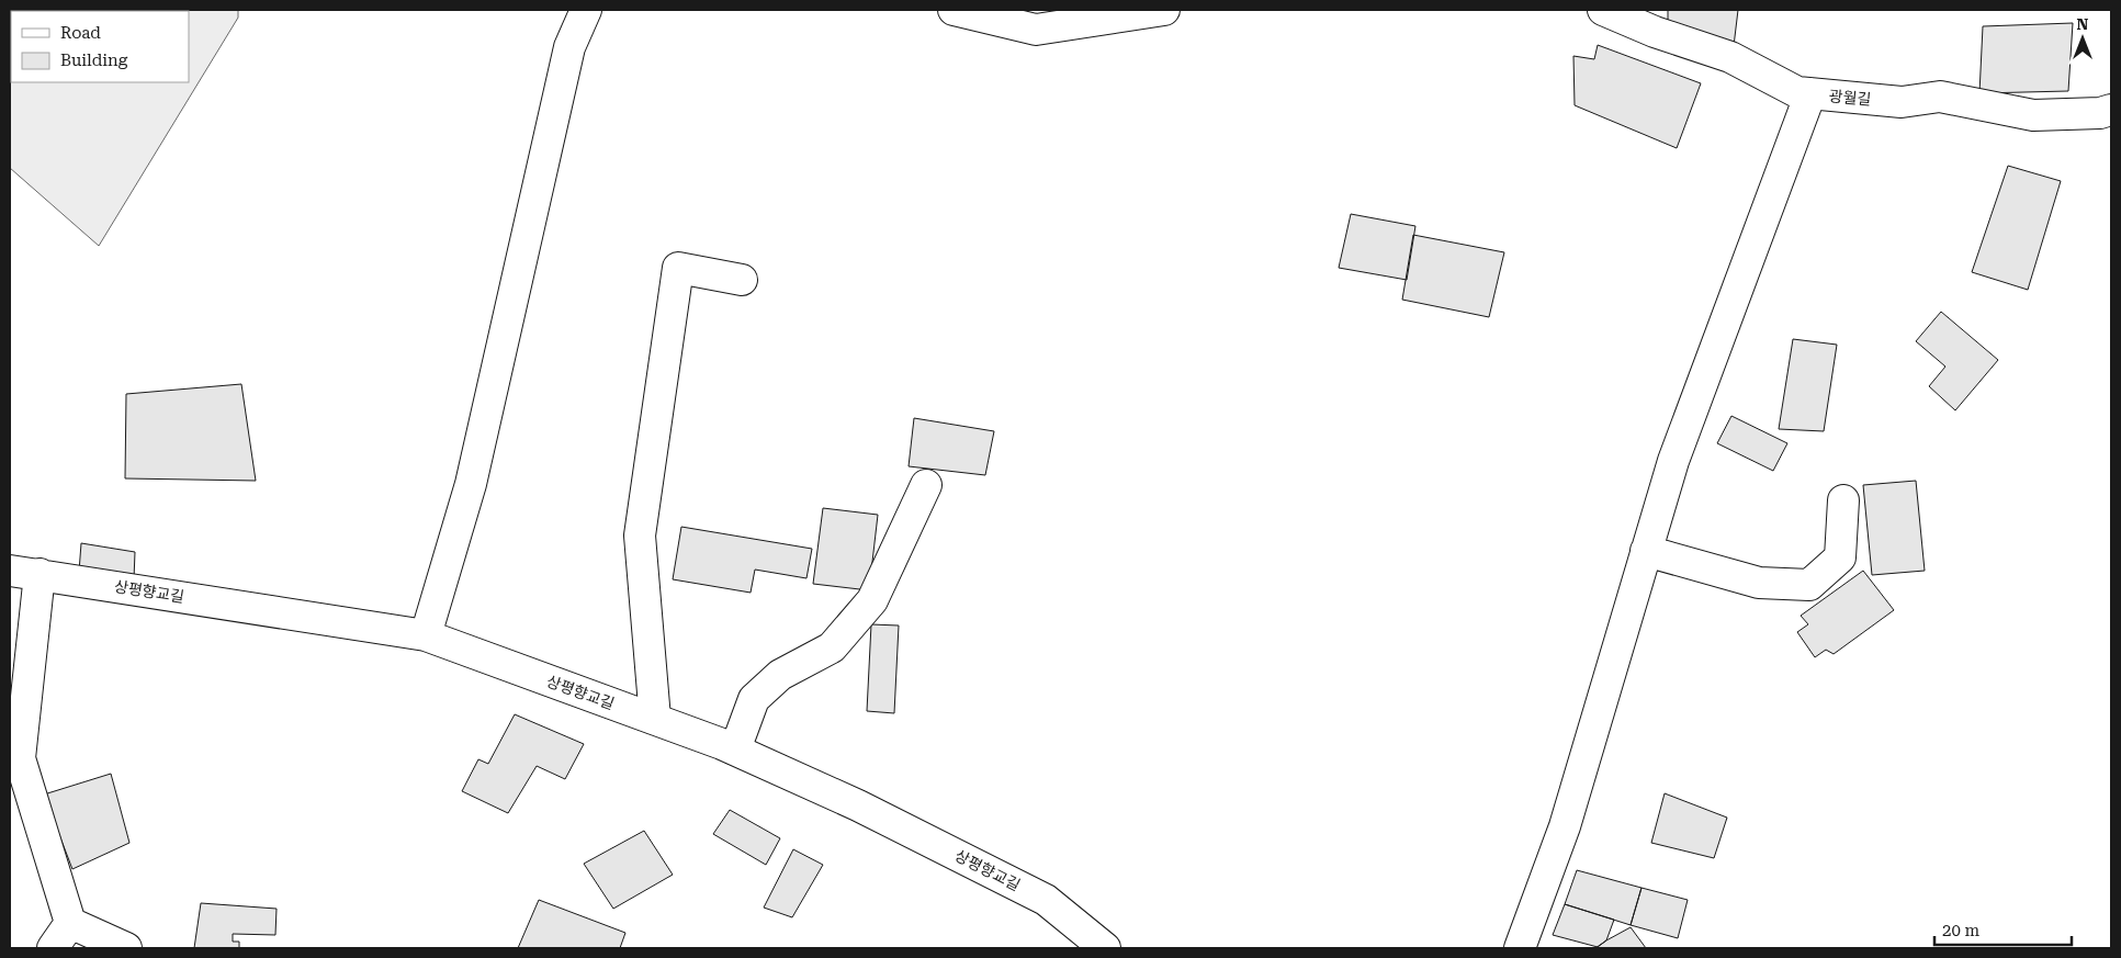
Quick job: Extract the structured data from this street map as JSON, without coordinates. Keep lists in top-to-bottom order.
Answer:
{
  "streets": {
    "street": ["광월길", "상평향교길"]
  },
  "legend": ["Road", "Building"],
  "scale_bar": "20 m",
  "north": "top"
}
